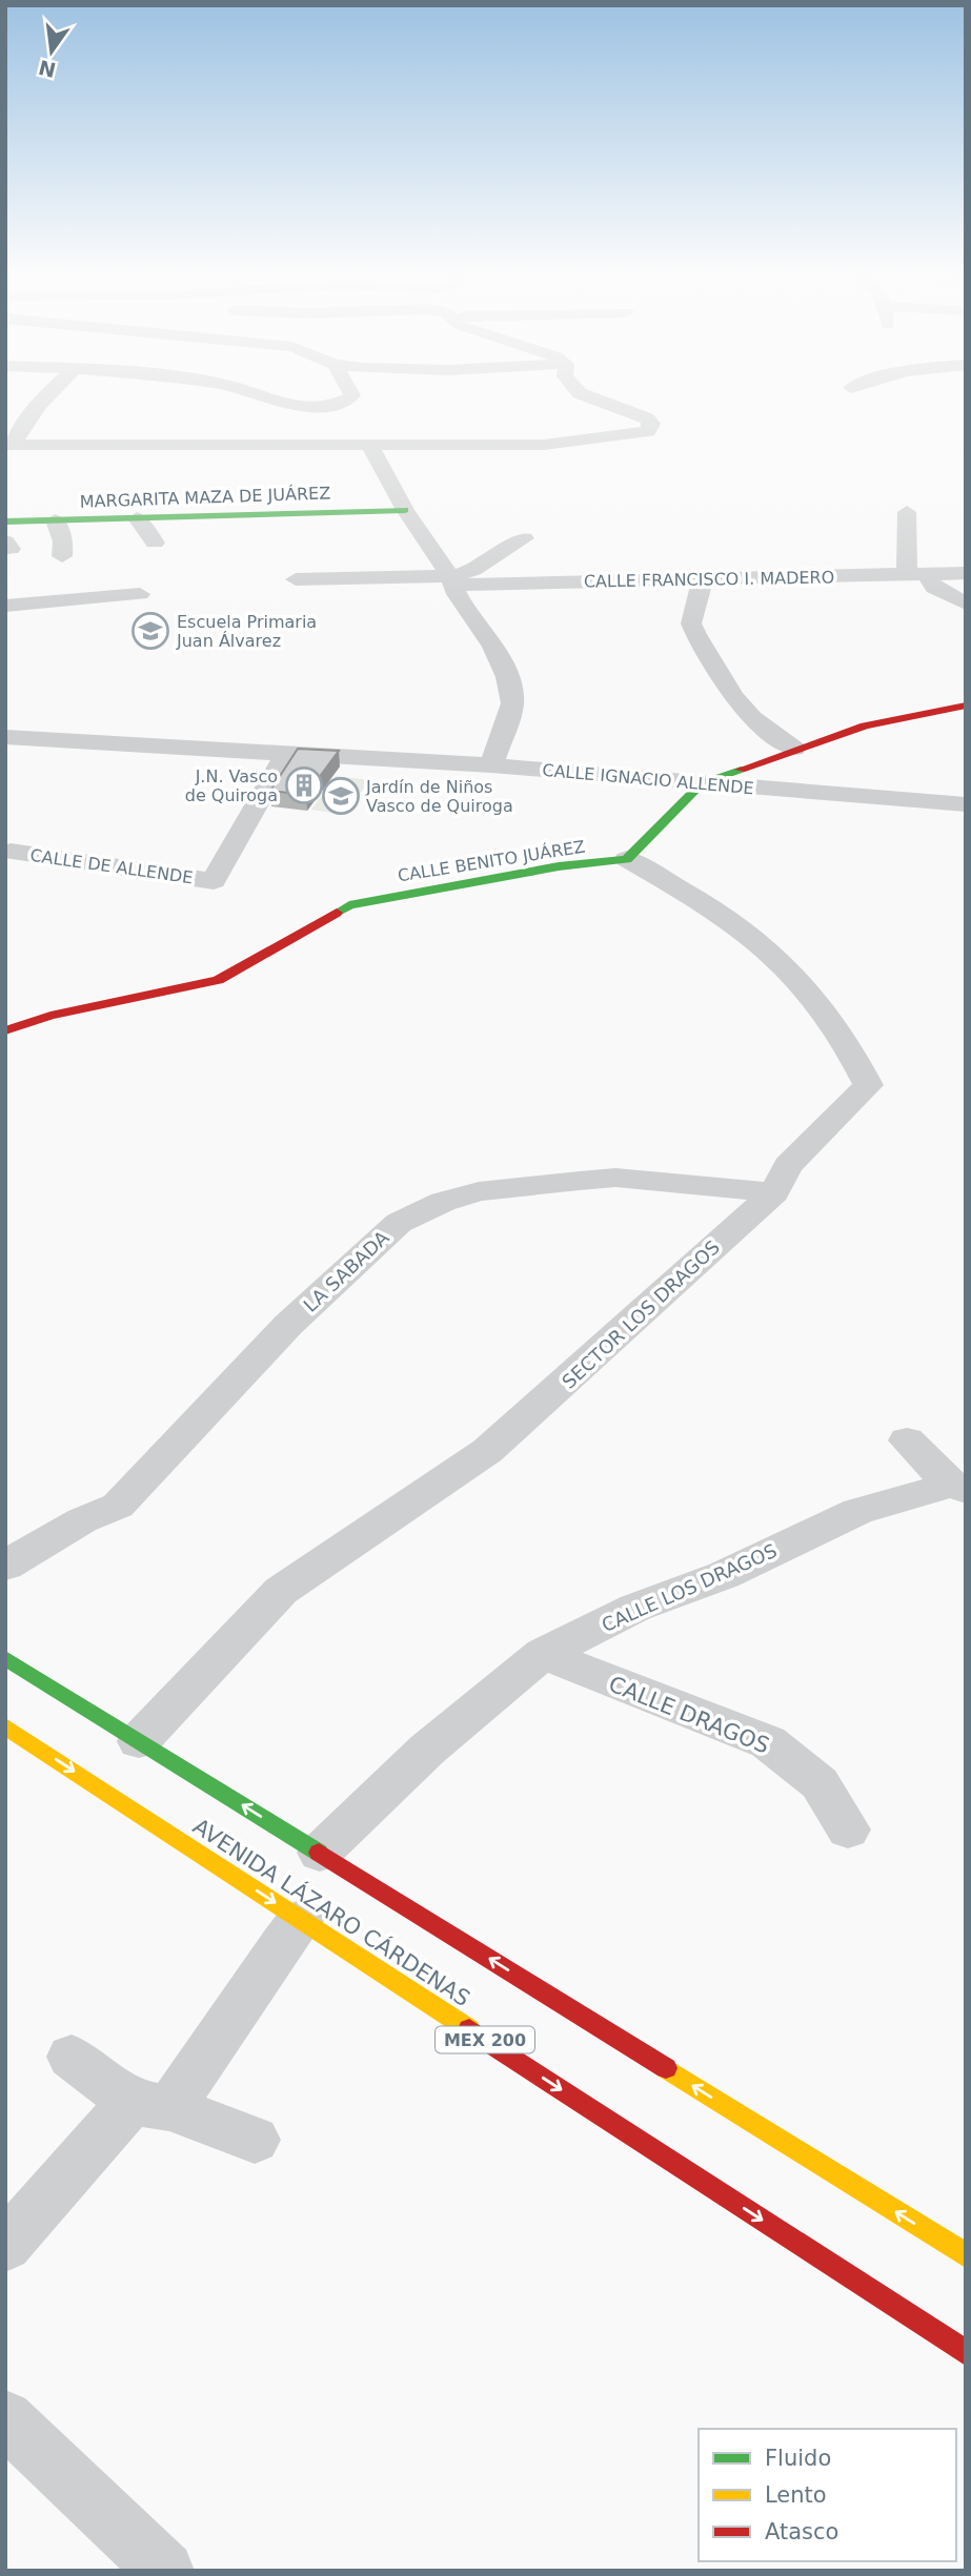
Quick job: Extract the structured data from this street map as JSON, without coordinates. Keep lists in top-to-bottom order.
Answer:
{
  "streets": {
    "street": [
      "MARGARITA MAZA DE JUÁREZ",
      "CALLE FRANCISCO I. MADERO",
      "CALLE IGNACIO ALLENDE",
      "CALLE BENITO JUÁREZ",
      "CALLE DE ALLENDE",
      "LA SABADA",
      "SECTOR LOS DRAGOS",
      "CALLE LOS DRAGOS",
      "CALLE DRAGOS",
      "AVENIDA LÁZARO CÁRDENAS",
      "MEX 200"
    ]
  },
  "crossings": [
    ["CALLE IGNACIO ALLENDE", "CALLE DE ALLENDE"],
    ["CALLE BENITO JUÁREZ", "SECTOR LOS DRAGOS"],
    ["LA SABADA", "SECTOR LOS DRAGOS"],
    ["CALLE LOS DRAGOS", "CALLE DRAGOS"]
  ],
  "places": {
    "school or university": ["Escuela Primaria Juan Álvarez", "Jardín de Niños Vasco de Quiroga"],
    "building": ["J.N. Vasco de Quiroga"]
  },
  "legend": ["Fluido", "Lento", "Atasco"],
  "north": "bottom"
}
